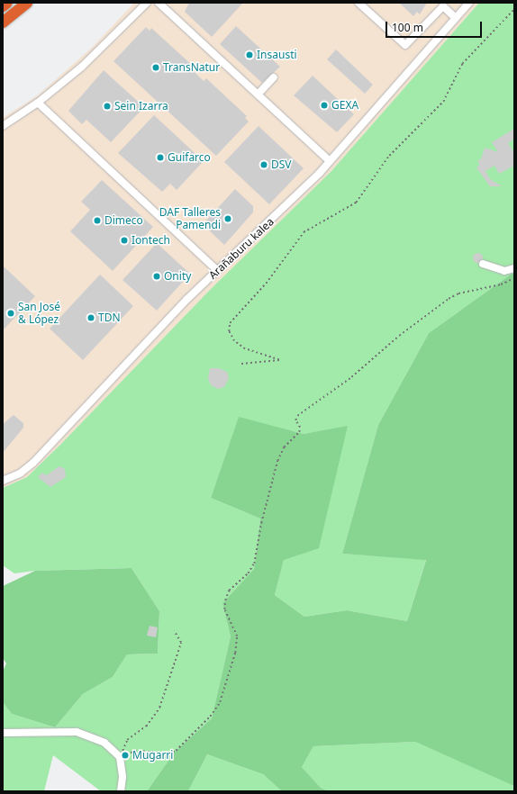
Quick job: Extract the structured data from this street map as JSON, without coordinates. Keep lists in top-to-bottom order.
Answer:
{
  "streets": {
    "street": ["Arañaburu kalea"]
  },
  "places": [
    "Insausti",
    "TransNatur",
    "GEXA",
    "Sein Izarra",
    "Guifarco",
    "DSV",
    "DAF Talleres Pamendi",
    "Dimeco",
    "Iontech",
    "Onity",
    "San José & López",
    "TDN",
    "Mugarri"
  ],
  "scale_bar": "100 m"
}
